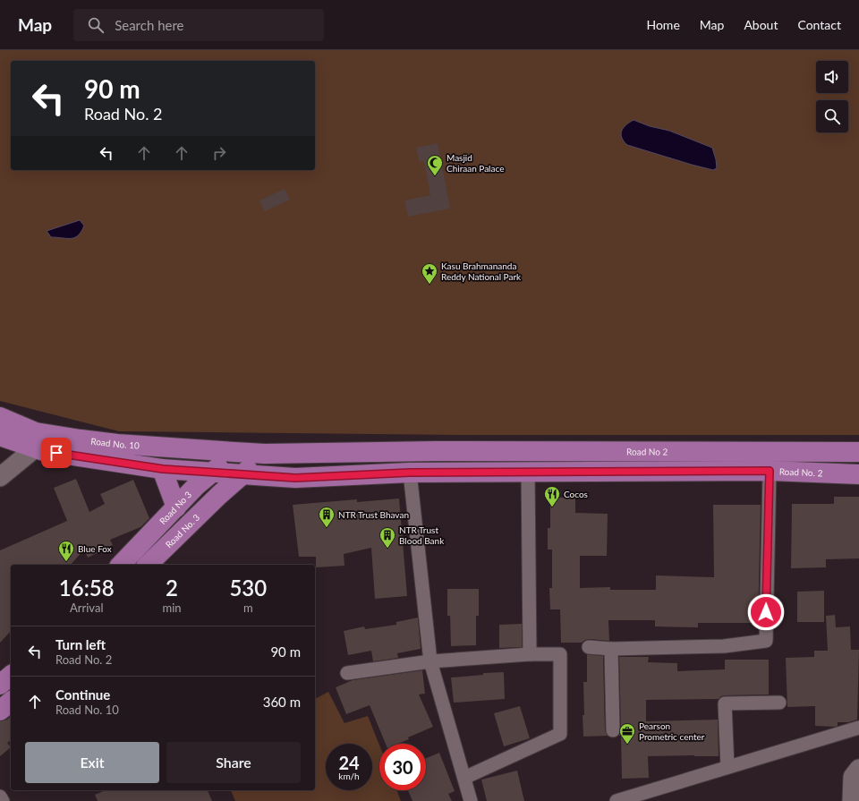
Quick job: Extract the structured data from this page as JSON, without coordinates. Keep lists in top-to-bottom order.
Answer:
{
  "streets": {
    "main road": [
      "Road No. 10",
      "Road No 2",
      "Road No. 2",
      "Road No 3",
      "Road No. 3"
    ]
  },
  "crossings": [
    ["Road No. 10", "Road No. 2"],
    ["Road No. 10", "Road No 3"],
    ["Road No 2", "Road No. 3"],
    ["Road No. 2", "Road No 3"],
    ["Road No. 2", "Road No. 3"]
  ],
  "places": {
    "mosque": ["Masjid Chiraan Palace"],
    "place": ["Kasu Brahmananda Reddy National Park"],
    "restaurant": ["Cocos", "Blue Fox"],
    "building": ["NTR Trust Bhavan", "NTR Trust Blood Bank"],
    "office": ["Pearson Prometric center"]
  },
  "page": {
    "header": "Map",
    "search": "Search here",
    "nav": [
      "Home",
      "Map",
      "About",
      "Contact"
    ],
    "turn": ["90 m", "Road No. 2"],
    "eta": [
      "16:58",
      "Arrival",
      "2",
      "min",
      "530",
      "m"
    ],
    "list": [
      {
        "name": "Turn left",
        "note": "Road No. 2",
        "value": "90 m"
      },
      {
        "name": "Continue",
        "note": "Road No. 10",
        "value": "360 m"
      }
    ],
    "buttons": ["Exit", "Share"],
    "speed": "24 km/h",
    "limit": "30"
  }
}
